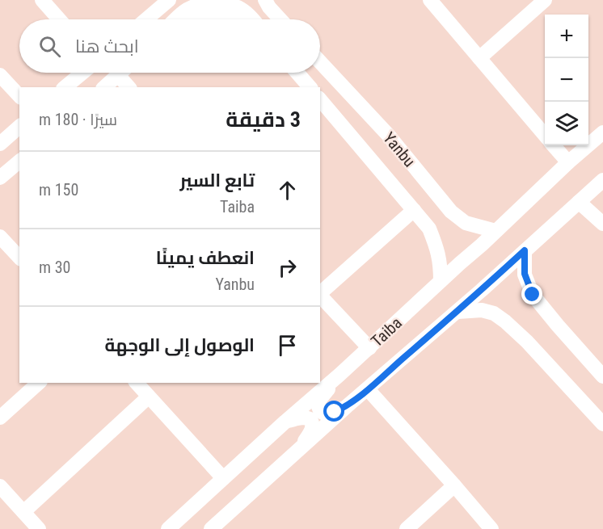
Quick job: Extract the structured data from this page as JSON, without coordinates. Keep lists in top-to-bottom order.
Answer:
{
  "streets": {
    "street": ["Yanbu", "Taiba"]
  },
  "crossings": [
    ["Yanbu", "Taiba"]
  ],
  "page": {
    "map_buttons": ["+", "−"],
    "search": "ابحث هنا",
    "heading": ["3 دقيقة", "سيرًا · 180 m"],
    "list": [
      ["تابع السير", "Taiba", "150 m"],
      ["انعطف يمينًا", "Yanbu", "30 m"],
      "الوصول إلى الوجهة"
    ]
  }
}
